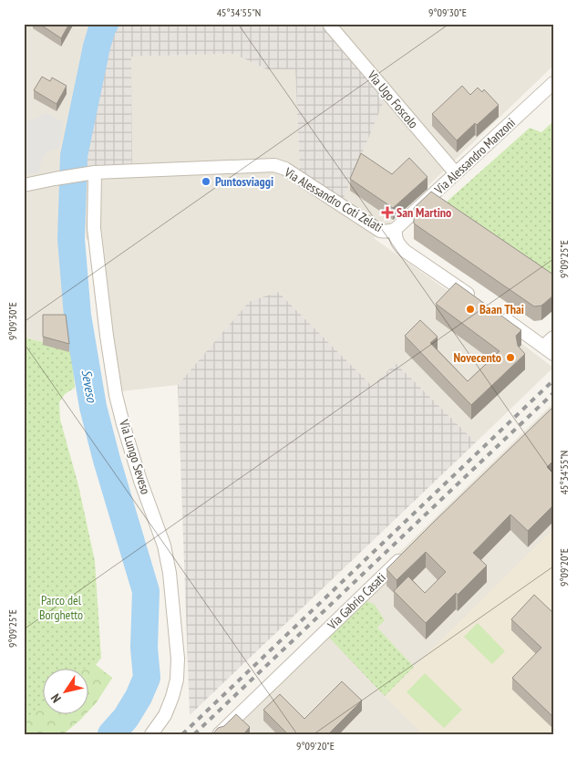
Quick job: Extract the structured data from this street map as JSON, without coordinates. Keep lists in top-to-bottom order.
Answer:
{
  "streets": {
    "street": [
      "Via Ugo Foscolo",
      "Via Alessandro Manzoni",
      "Via Alessandro Coti Zelati",
      "Via Lungo Seveso",
      "Via Gabrio Casati"
    ]
  },
  "crossings": [
    ["Via Ugo Foscolo", "Via Alessandro Manzoni"],
    ["Via Alessandro Manzoni", "Via Alessandro Coti Zelati"],
    ["Via Alessandro Coti Zelati", "Via Lungo Seveso"]
  ],
  "water": ["Seveso"],
  "parks": ["Parco del Borghetto"],
  "places": {
    "other": ["Puntosviaggi", "Baan Thai", "Novecento"],
    "health": ["San Martino"]
  },
  "north": "bottom left",
  "coordinates": [
    "45°34'55\"N",
    "9°09'30\"E",
    "9°09'25\"E",
    "9°09'20\"E"
  ]
}
